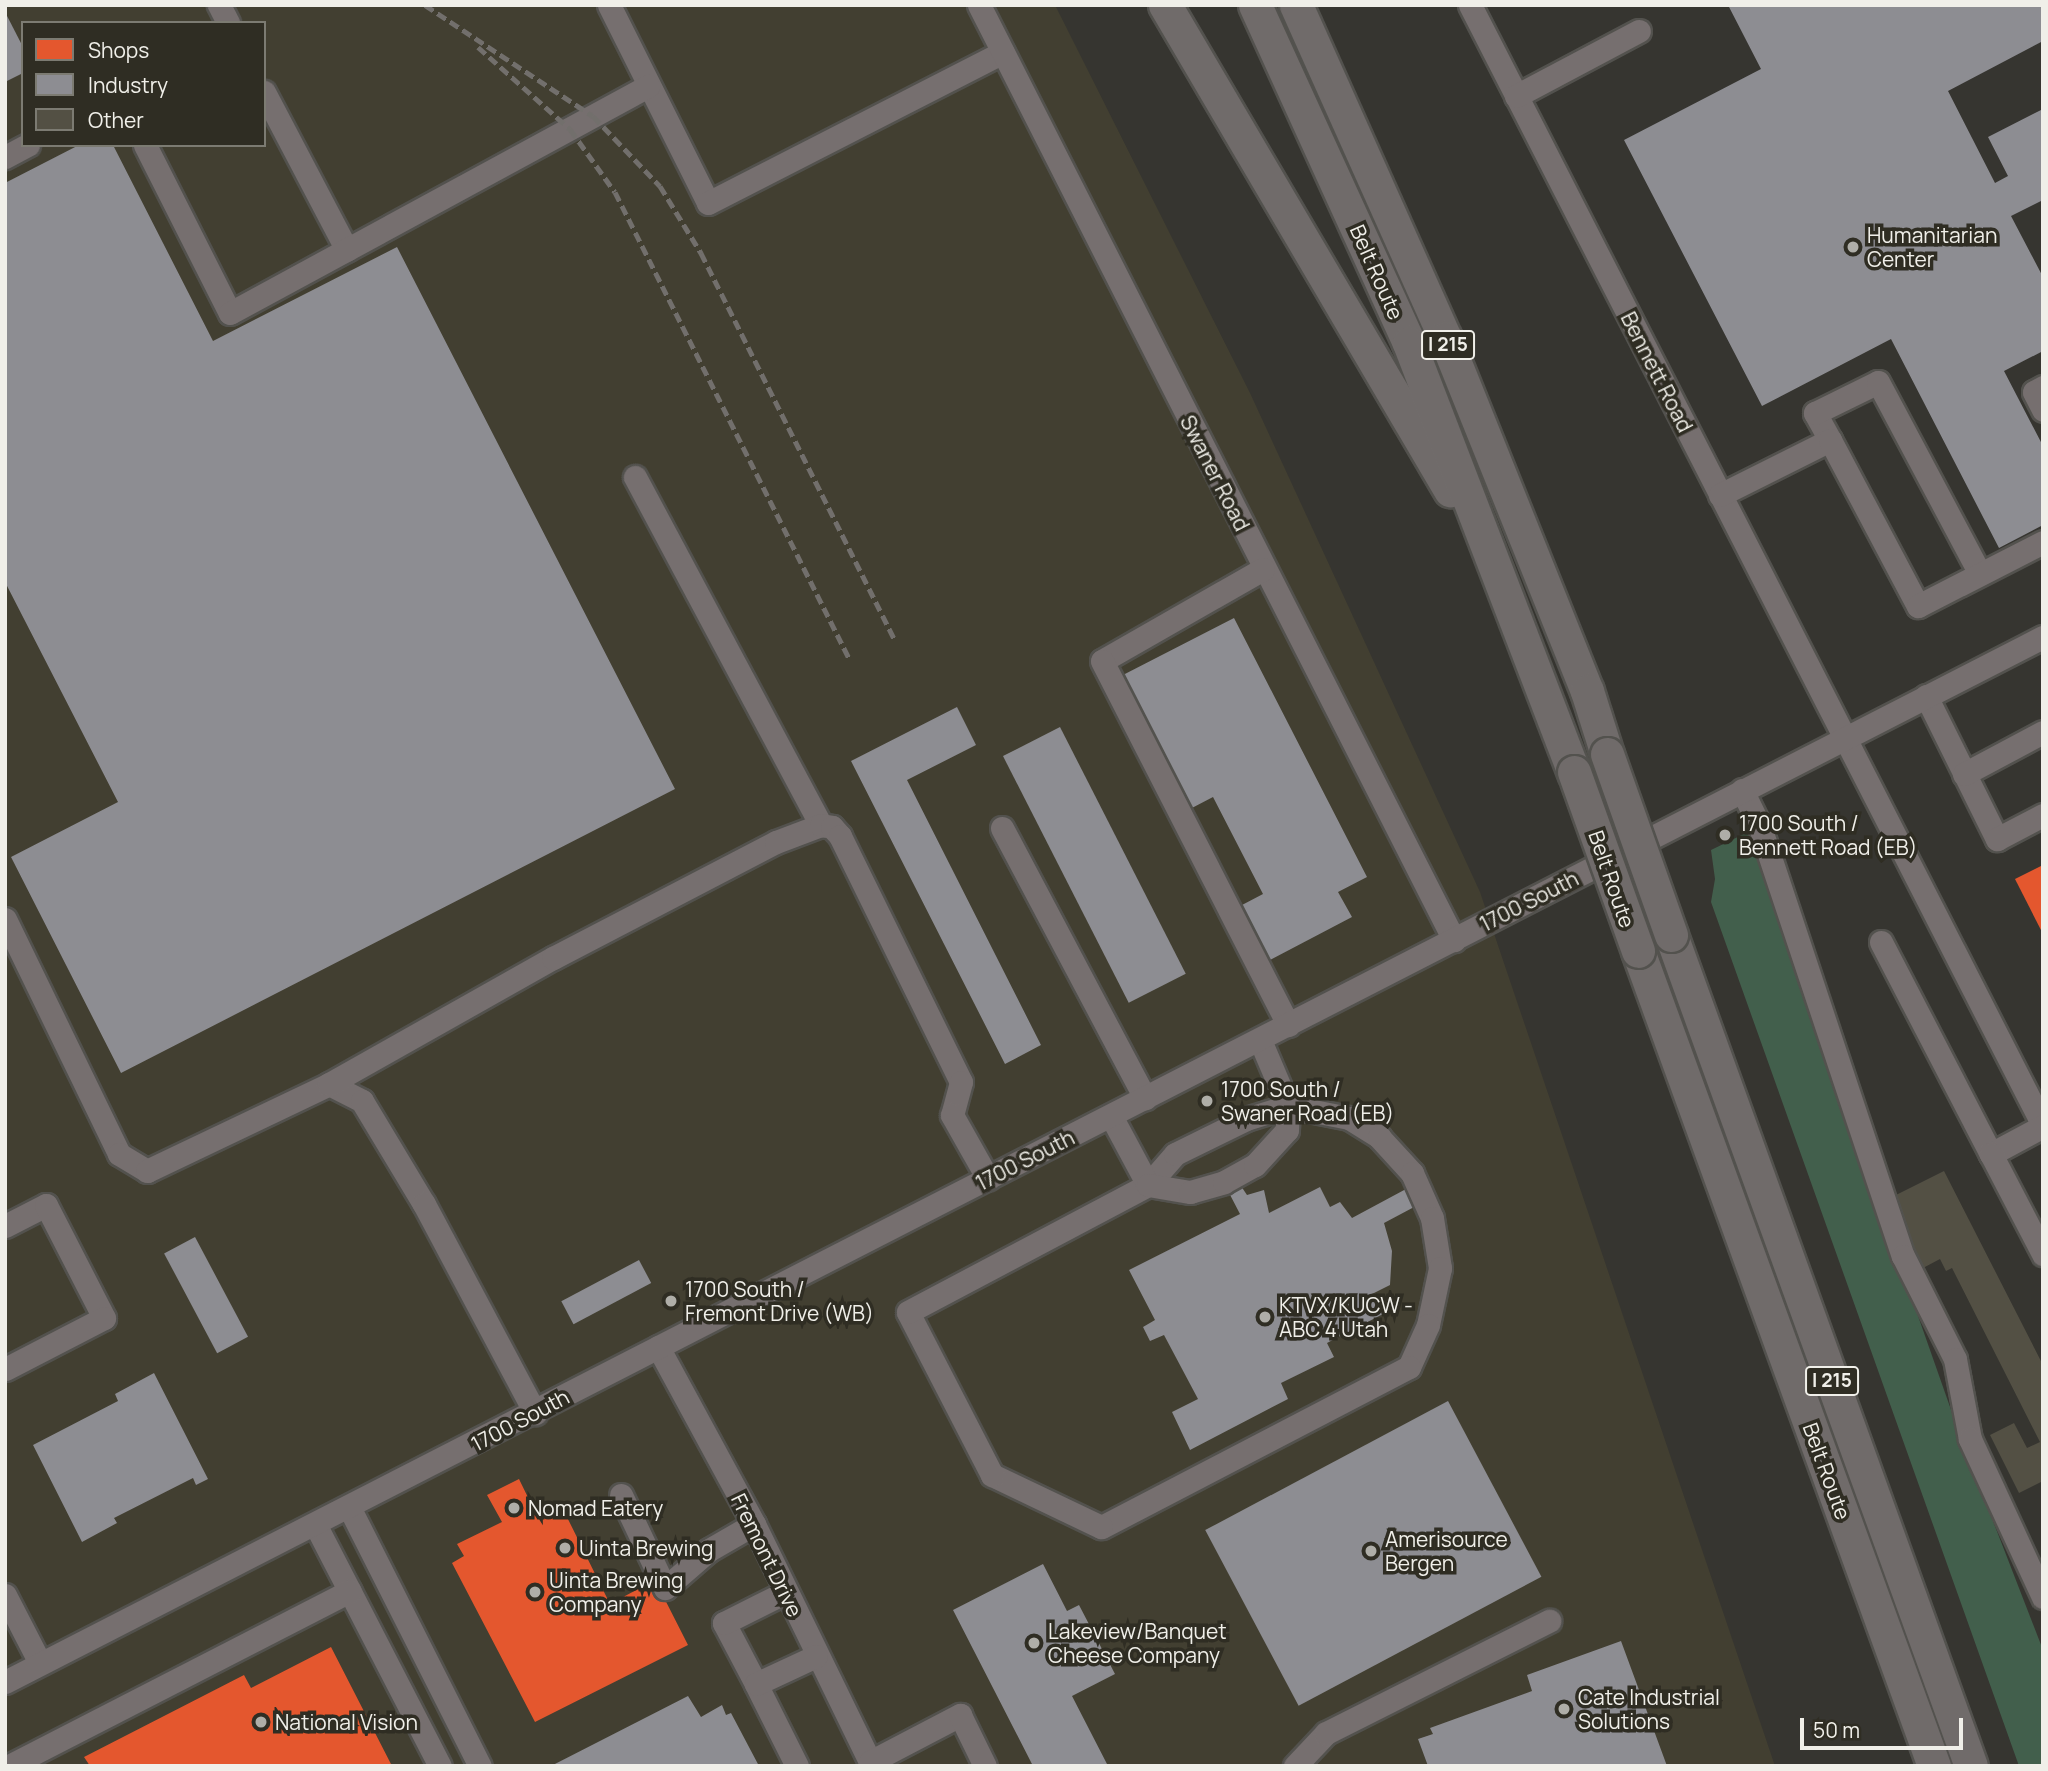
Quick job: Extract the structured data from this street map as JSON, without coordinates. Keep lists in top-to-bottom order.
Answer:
{
  "streets": {
    "highway": ["Belt Route", "I 215"],
    "street": [
      "Bennett Road",
      "Swaner Road",
      "1700 South",
      "Fremont Drive"
    ]
  },
  "crossings": [
    ["Bennett Road", "1700 South"],
    ["Swaner Road", "1700 South"],
    ["1700 South", "Fremont Drive"]
  ],
  "places": [
    "Humanitarian Center",
    "1700 South / Bennett Road (EB)",
    "1700 South / Swaner Road (EB)",
    "1700 South / Fremont Drive (WB)",
    "KTVX/KUCW - ABC 4 Utah",
    "Nomad Eatery",
    "Uinta Brewing",
    "Amerisource Bergen",
    "Uinta Brewing Company",
    "Lakeview/Banquet Cheese Company",
    "Cate Industrial Solutions",
    "National Vision"
  ],
  "legend": ["Shops", "Industry", "Other"],
  "scale_bar": "50 m"
}
